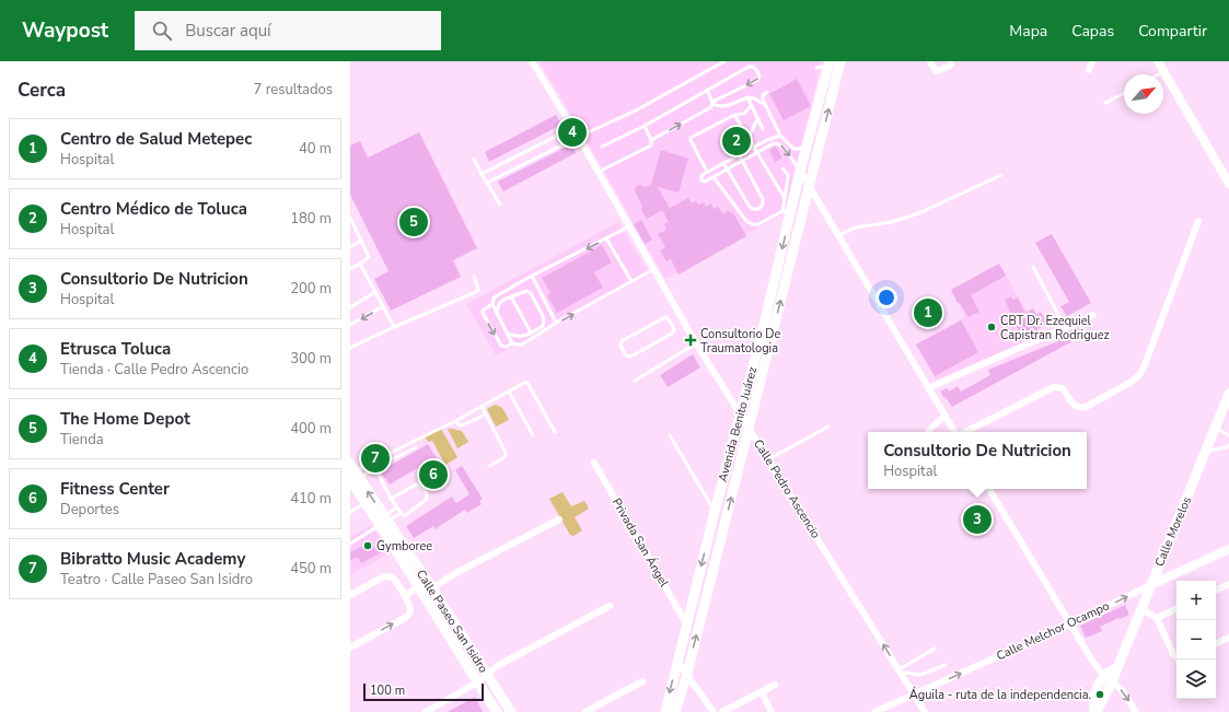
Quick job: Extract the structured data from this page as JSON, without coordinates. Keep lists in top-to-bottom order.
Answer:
{
  "streets": {
    "main road": ["Avenida Benito Juárez", "Calle Morelos", "Calle Paseo San Isidro"],
    "street": ["Calle Pedro Ascencio", "Privada San Ángel", "Calle Melchor Ocampo"]
  },
  "crossings": [
    ["Avenida Benito Juárez", "Calle Pedro Ascencio"],
    ["Avenida Benito Juárez", "Privada San Ángel"],
    ["Calle Pedro Ascencio", "Calle Melchor Ocampo"],
    ["Calle Morelos", "Calle Melchor Ocampo"]
  ],
  "one_way": ["Calle Melchor Ocampo"],
  "places": {
    "other": ["CBT Dr. Ezequiel Capistran Rodriguez", "Gymboree", "Águila - ruta de la independencia."],
    "health": ["Consultorio De Traumatologia"]
  },
  "scale_bar": "100 m",
  "north": "top right",
  "page": {
    "header": "Waypost",
    "search": "Buscar aquí",
    "nav": ["Mapa", "Capas", "Compartir"],
    "heading": ["Cerca", "7 resultados"],
    "pins": [
      "4",
      "2",
      "5",
      "1",
      "7",
      "6",
      "3"
    ],
    "list": [
      {
        "mark": "1",
        "name": "Centro de Salud Metepec",
        "note": "Hospital",
        "value": "40 m"
      },
      {
        "mark": "2",
        "name": "Centro Médico de Toluca",
        "note": "Hospital",
        "value": "180 m"
      },
      {
        "mark": "3",
        "name": "Consultorio De Nutricion",
        "note": "Hospital",
        "value": "200 m"
      },
      {
        "mark": "4",
        "name": "Etrusca Toluca",
        "note": "Tienda · Calle Pedro Ascencio",
        "value": "300 m"
      },
      {
        "mark": "5",
        "name": "The Home Depot",
        "note": "Tienda",
        "value": "400 m"
      },
      {
        "mark": "6",
        "name": "Fitness Center",
        "note": "Deportes",
        "value": "410 m"
      },
      {
        "mark": "7",
        "name": "Bibratto Music Academy",
        "note": "Teatro · Calle Paseo San Isidro",
        "value": "450 m"
      }
    ],
    "popup": ["Consultorio De Nutricion", "Hospital"],
    "map_buttons": ["+", "−"],
    "scale": "100 m"
  }
}
